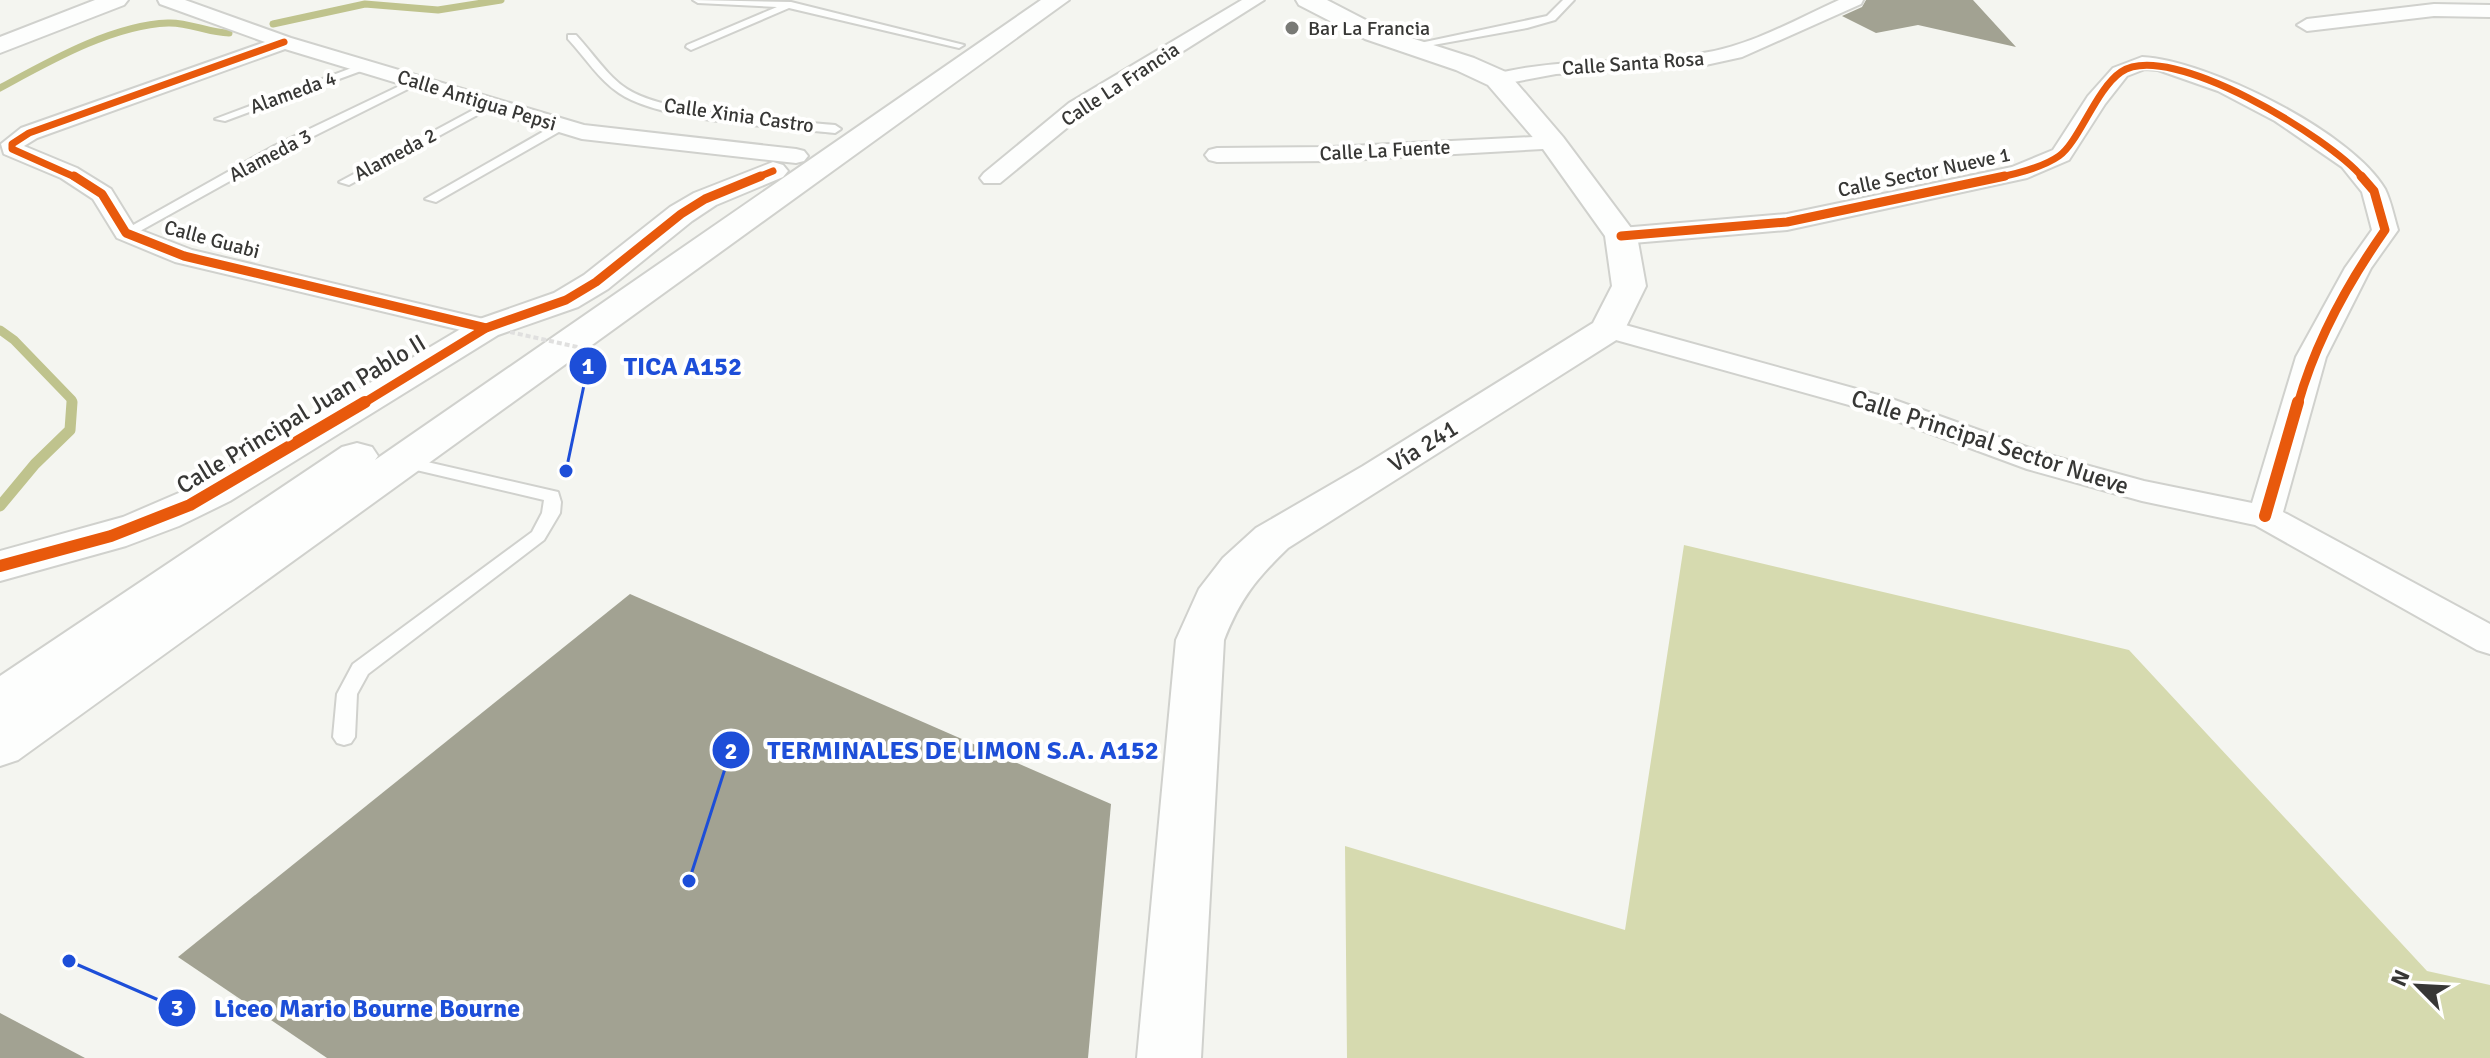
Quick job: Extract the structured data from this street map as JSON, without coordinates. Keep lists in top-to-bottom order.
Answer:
{
  "streets": {
    "main road": ["Vía 241"],
    "street": [
      "Calle Santa Rosa",
      "Calle La Francia",
      "Calle Antigua Pepsi",
      "Calle La Fuente",
      "Calle Sector Nueve 1",
      "Calle Guabi",
      "Calle Principal Juan Pablo II",
      "Calle Principal Sector Nueve"
    ],
    "lane": [
      "Alameda 4",
      "Calle Xinia Castro",
      "Alameda 2",
      "Alameda 3"
    ]
  },
  "crossings": [
    ["Alameda 4", "Calle Antigua Pepsi"],
    ["Calle Antigua Pepsi", "Alameda 2"],
    ["Calle Antigua Pepsi", "Alameda 3"],
    ["Calle Antigua Pepsi", "Calle Principal Juan Pablo II"],
    ["Alameda 3", "Calle Guabi"],
    ["Calle Sector Nueve 1", "Calle Principal Sector Nueve"],
    ["Calle Guabi", "Calle Principal Juan Pablo II"],
    ["Calle Principal Sector Nueve", "Vía 241"]
  ],
  "places": [
    "Bar La Francia",
    "TICA A152",
    "TERMINALES DE LIMON S.A. A152",
    "Liceo Mario Bourne Bourne"
  ],
  "north": "top left"
}
